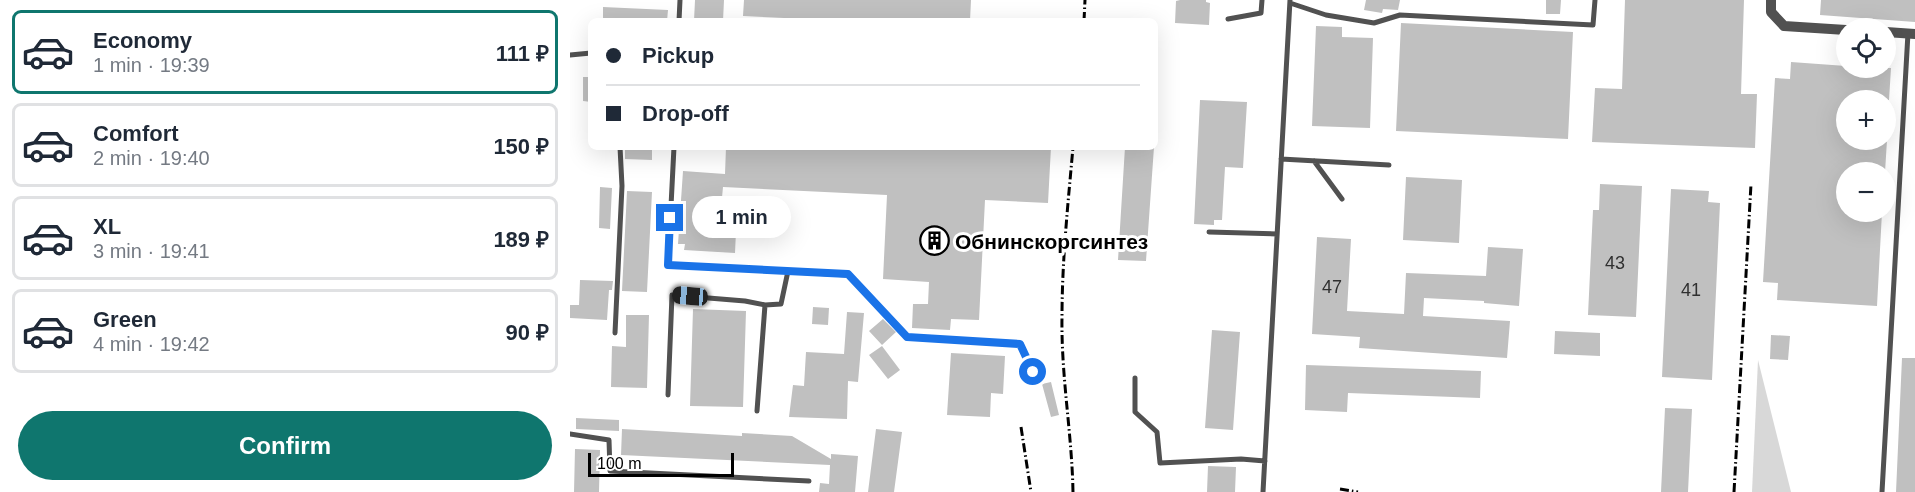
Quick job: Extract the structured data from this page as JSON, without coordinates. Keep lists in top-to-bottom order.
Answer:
{
  "places": {
    "building": ["Обнинскоргсинтез"]
  },
  "house_numbers": ["43", "47", "41"],
  "scale_bar": "100 m",
  "page": {
    "list": [
      {
        "name": "Economy",
        "note": "1 min · 19:39",
        "value": "111 ₽"
      },
      {
        "name": "Comfort",
        "note": "2 min · 19:40",
        "value": "150 ₽"
      },
      {
        "name": "XL",
        "note": "3 min · 19:41",
        "value": "189 ₽"
      },
      {
        "name": "Green",
        "note": "4 min · 19:42",
        "value": "90 ₽"
      }
    ],
    "map_buttons": ["+", "−"],
    "banner": ["Pickup", "Drop-off"],
    "bubble": "1 min",
    "buttons": "Confirm",
    "scale": "100 m"
  }
}
